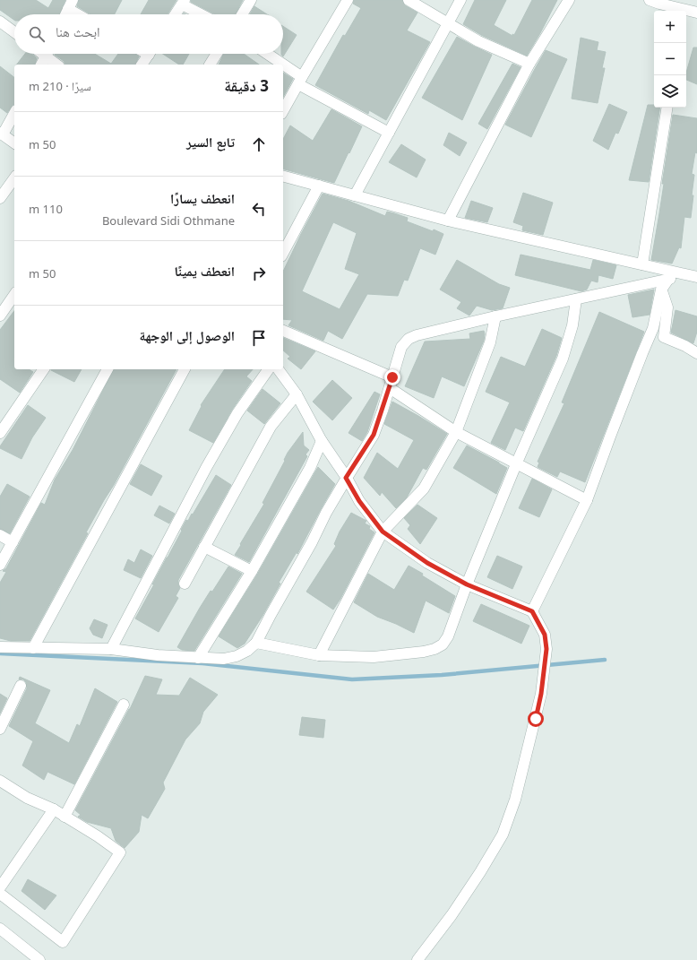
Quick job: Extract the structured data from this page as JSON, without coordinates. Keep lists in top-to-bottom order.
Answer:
{
  "page": {
    "map_buttons": ["+", "−"],
    "search": "ابحث هنا",
    "heading": ["3 دقيقة", "سيرًا · 210 m"],
    "list": [
      ["تابع السير", "50 m"],
      ["انعطف يسارًا", "Boulevard Sidi Othmane", "110 m"],
      ["انعطف يمينًا", "50 m"],
      "الوصول إلى الوجهة"
    ]
  }
}
